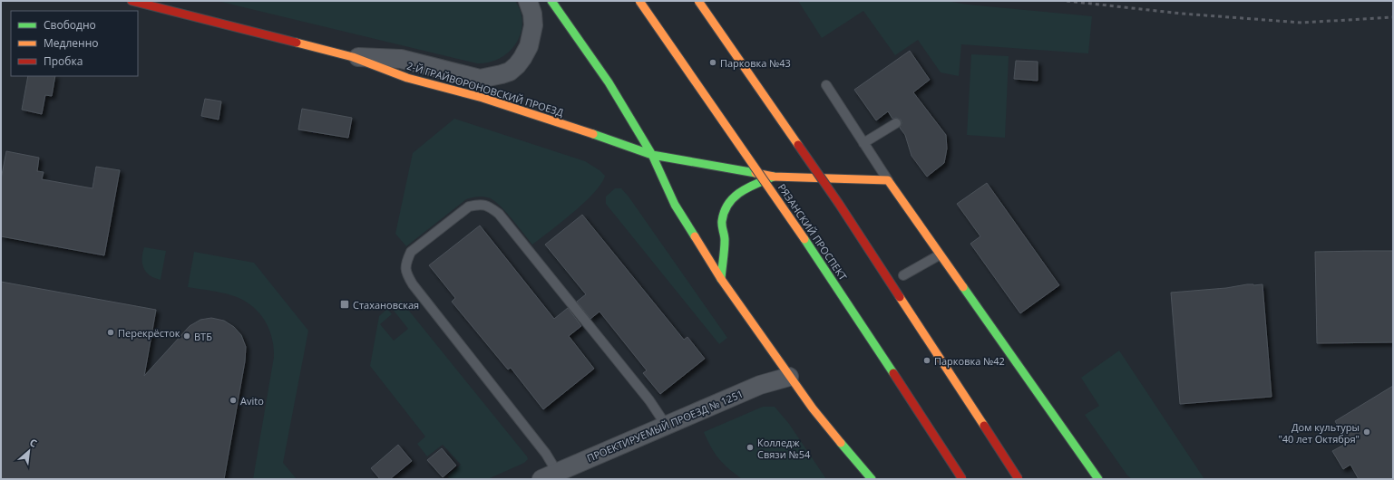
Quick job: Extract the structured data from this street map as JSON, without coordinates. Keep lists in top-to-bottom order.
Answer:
{
  "streets": {
    "main road": ["2-Й ГРАЙВОРОНОВСКИЙ ПРОЕЗД", "РЯЗАНСКИЙ ПРОСПЕКТ"],
    "street": ["ПРОЕКТИРУЕМЫЙ ПРОЕЗД № 1251"]
  },
  "places": {
    "other": [
      "Парковка №43",
      "Перекрёсток",
      "ВТБ",
      "Парковка №42",
      "Avito",
      "Дом культуры \"40 лет Октября\"",
      "Колледж Связи №54"
    ],
    "transit": ["Стахановская"]
  },
  "legend": ["Свободно", "Медленно", "Пробка"],
  "north": "top right"
}
